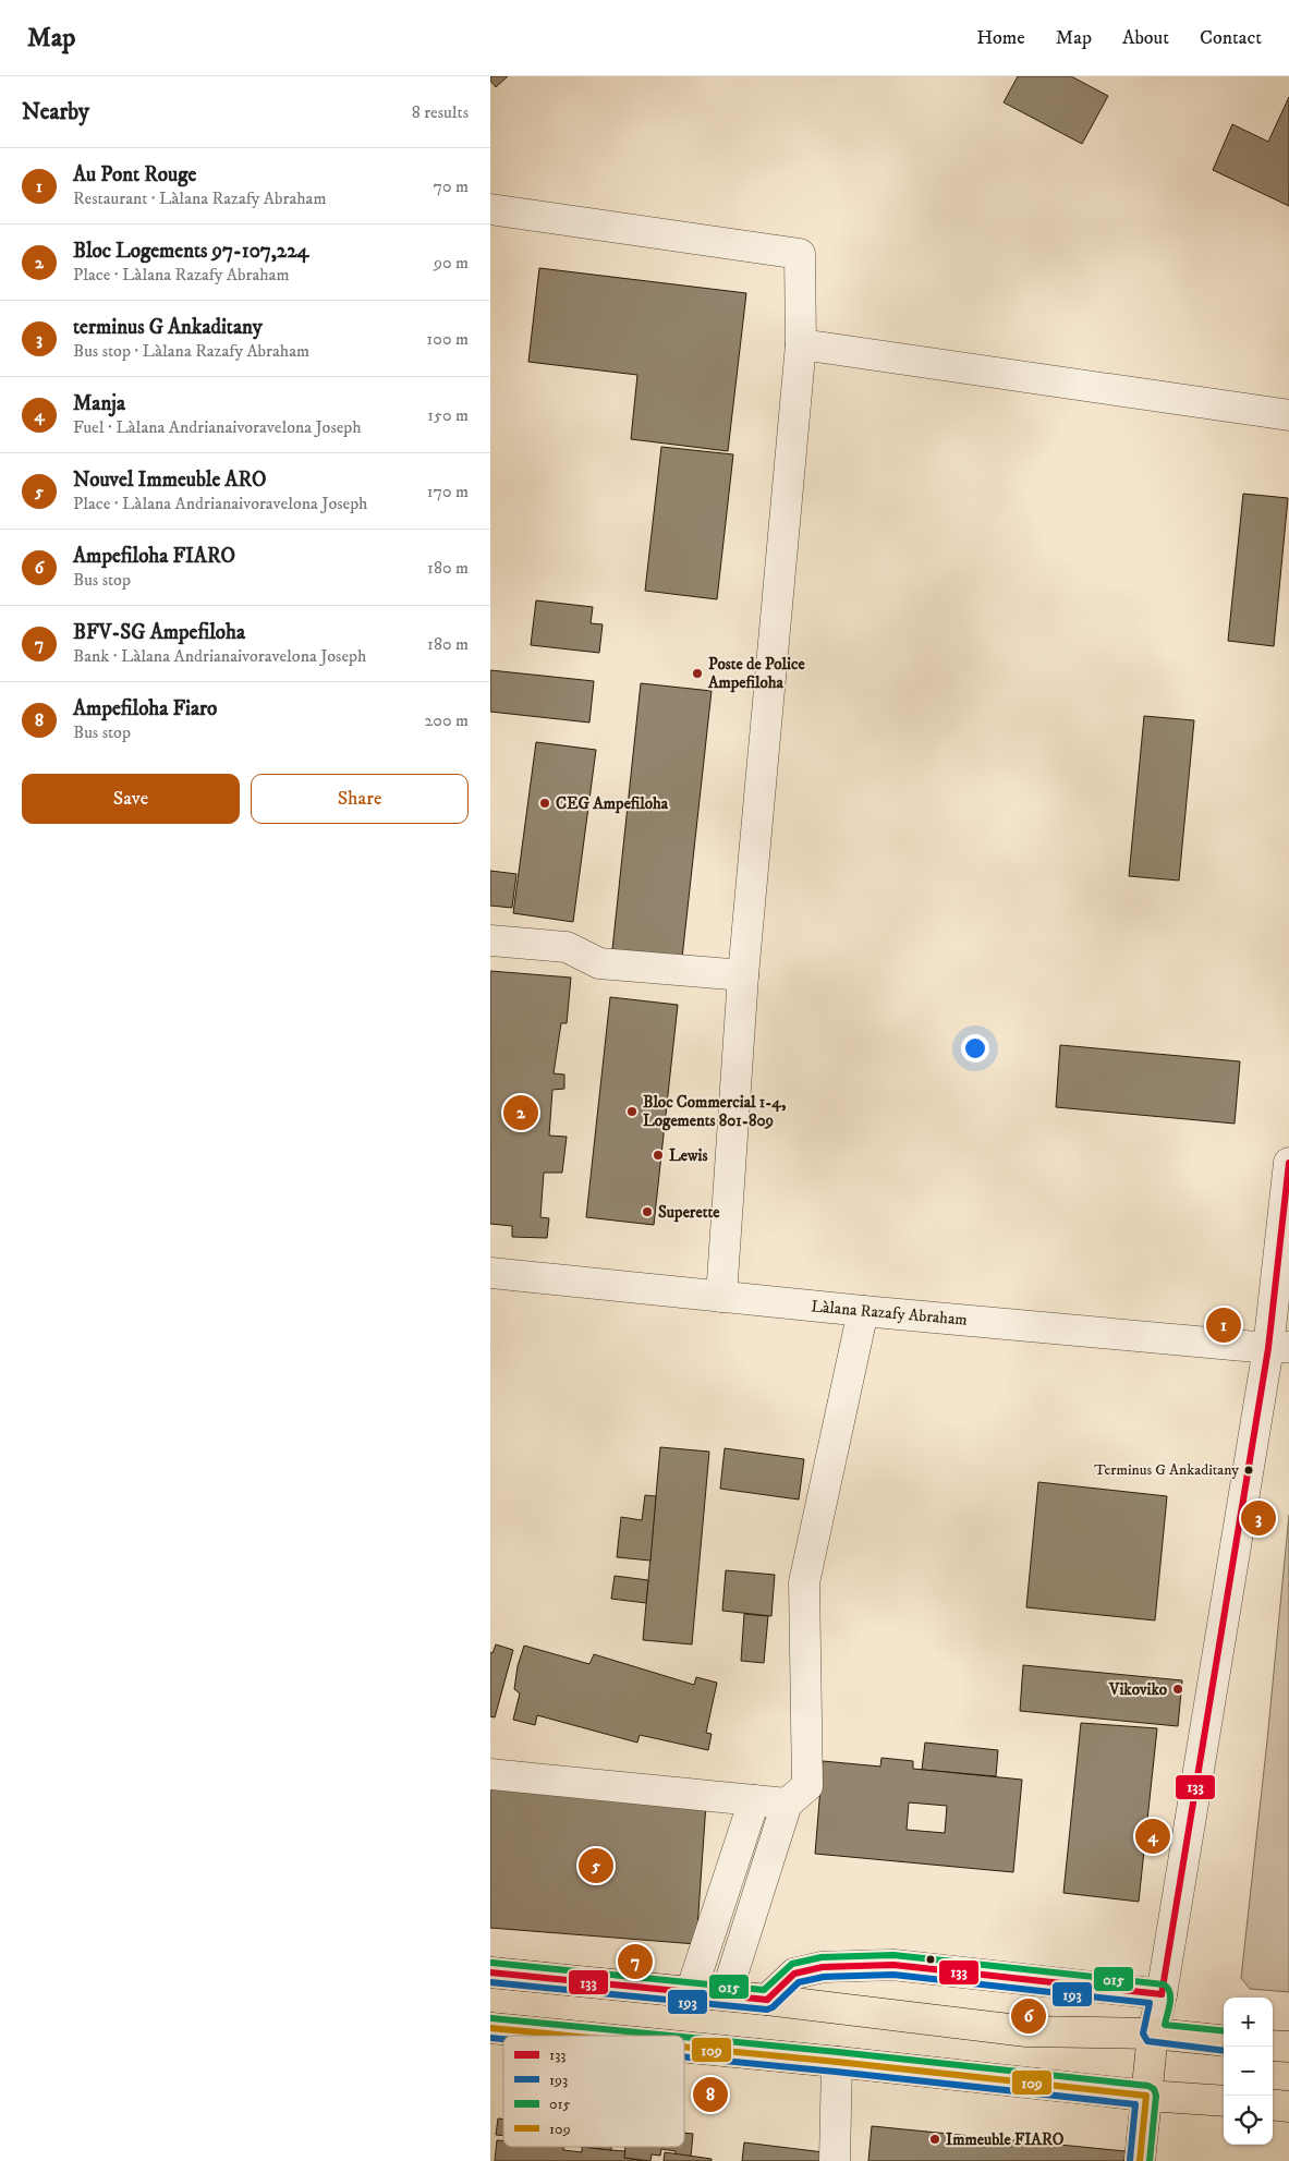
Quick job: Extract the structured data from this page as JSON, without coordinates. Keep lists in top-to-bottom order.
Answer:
{
  "streets": {
    "street": ["Làlana Razafy Abraham"]
  },
  "places": [
    "Poste de Police Ampefiloha",
    "CEG Ampefiloha",
    "Bloc Commercial 1-4, Logements 801-809",
    "Lewis",
    "Superette",
    "Terminus G Ankaditany",
    "Vikoviko",
    "Immeuble FIARO"
  ],
  "lines": [
    "transit line 133",
    "transit line 015",
    "transit line 193",
    "transit line 109"
  ],
  "legend": [
    "133",
    "193",
    "015",
    "109"
  ],
  "page": {
    "header": "Map",
    "nav": [
      "Home",
      "Map",
      "About",
      "Contact"
    ],
    "heading": ["Nearby", "8 results"],
    "list": [
      {
        "mark": "1",
        "name": "Au Pont Rouge",
        "note": "Restaurant · Làlana Razafy Abraham",
        "value": "70 m"
      },
      {
        "mark": "2",
        "name": "Bloc Logements 97-107,224",
        "note": "Place · Làlana Razafy Abraham",
        "value": "90 m"
      },
      {
        "mark": "3",
        "name": "terminus G Ankaditany",
        "note": "Bus stop · Làlana Razafy Abraham",
        "value": "100 m"
      },
      {
        "mark": "4",
        "name": "Manja",
        "note": "Fuel · Làlana Andrianaivoravelona Joseph",
        "value": "150 m"
      },
      {
        "mark": "5",
        "name": "Nouvel Immeuble ARO",
        "note": "Place · Làlana Andrianaivoravelona Joseph",
        "value": "170 m"
      },
      {
        "mark": "6",
        "name": "Ampefiloha FIARO",
        "note": "Bus stop",
        "value": "180 m"
      },
      {
        "mark": "7",
        "name": "BFV-SG Ampefiloha",
        "note": "Bank · Làlana Andrianaivoravelona Joseph",
        "value": "180 m"
      },
      {
        "mark": "8",
        "name": "Ampefiloha Fiaro",
        "note": "Bus stop",
        "value": "200 m"
      }
    ],
    "buttons": ["Save", "Share"],
    "pins": [
      "2",
      "1",
      "3",
      "4",
      "5",
      "7",
      "6",
      "8"
    ],
    "map_buttons": ["+", "−"]
  }
}
